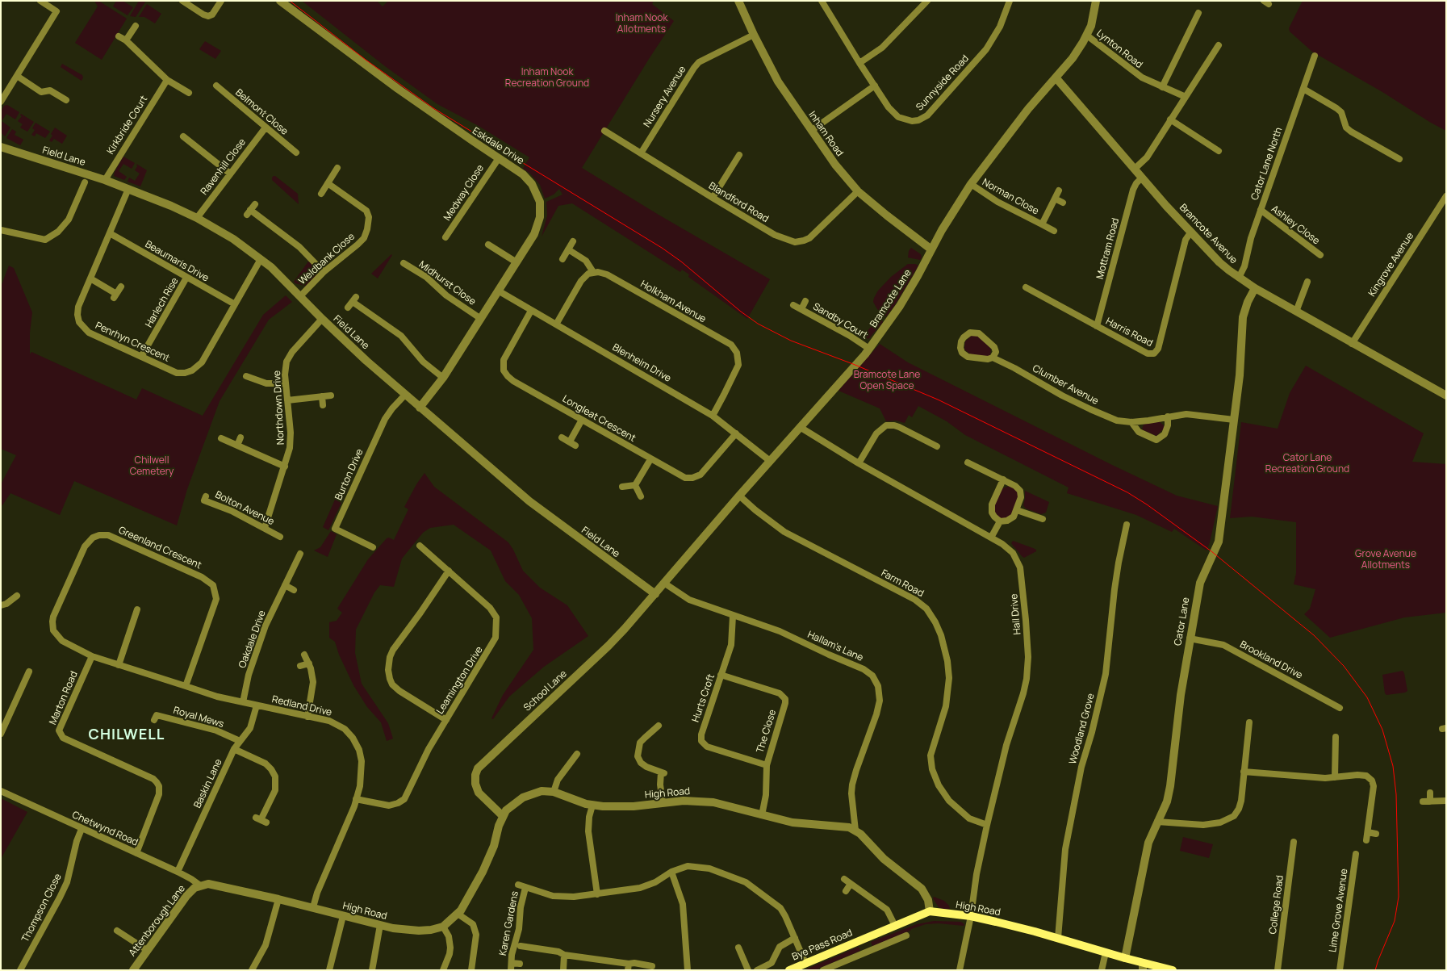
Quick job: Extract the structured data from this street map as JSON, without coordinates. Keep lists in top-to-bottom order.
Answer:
{
  "streets": {
    "main road": ["High Road", "Bye Pass Road"],
    "street": [
      "Lynton Road",
      "Sunnyside Road",
      "Nursery Avenue",
      "Belmont Close",
      "Kirkbride Court",
      "Inham Road",
      "Eskdale Drive",
      "Field Lane",
      "Cator Lane North",
      "Ravenhill Close",
      "Medway Close",
      "Norman Close",
      "Blandford Road",
      "Ashley Close",
      "Bramcote Avenue",
      "Mottram Road",
      "Weldbank Close",
      "Beaumaris Drive",
      "Kingrove Avenue",
      "Midhurst Close",
      "Bramcote Lane",
      "Holkham Avenue",
      "Harlech Rise",
      "Sandby Court",
      "Harris Road",
      "Penrhyn Crescent",
      "Blenheim Drive",
      "Clumber Avenue",
      "Northdown Drive",
      "Longleat Crescent",
      "Burton Drive",
      "Bolton Avenue",
      "Greenland Crescent",
      "Farm Road",
      "Hall Drive",
      "Cator Lane",
      "Oakdale Drive",
      "Hallam's Lane",
      "Brookland Drive",
      "Leamington Drive",
      "School Lane",
      "Marton Road",
      "Hurts Croft",
      "Redland Drive",
      "Royal Mews",
      "Woodland Grove",
      "The Close",
      "Baskin Lane",
      "Chetwynd Road",
      "College Road",
      "Thompson Close",
      "Lime Grove Avenue",
      "Attenborough Lane",
      "Karen Gardens"
    ]
  },
  "crossings": [
    ["Lynton Road", "Bramcote Lane"],
    ["Nursery Avenue", "Inham Road"],
    ["Nursery Avenue", "Blandford Road"],
    ["Belmont Close", "Ravenhill Close"],
    ["Kirkbride Court", "Field Lane"],
    ["Inham Road", "Blandford Road"],
    ["Inham Road", "Bramcote Lane"],
    ["Eskdale Drive", "Field Lane"],
    ["Eskdale Drive", "Medway Close"],
    ["Eskdale Drive", "Midhurst Close"],
    ["Eskdale Drive", "Blenheim Drive"],
    ["Field Lane", "Ravenhill Close"],
    ["Field Lane", "Weldbank Close"],
    ["Field Lane", "Penrhyn Crescent"],
    ["Field Lane", "Northdown Drive"],
    ["Field Lane", "Burton Drive"],
    ["Field Lane", "School Lane"],
    ["Cator Lane North", "Ashley Close"],
    ["Cator Lane North", "Bramcote Avenue"],
    ["Norman Close", "Bramcote Lane"],
    ["Bramcote Avenue", "Mottram Road"],
    ["Bramcote Avenue", "Kingrove Avenue"],
    ["Bramcote Avenue", "Bramcote Lane"],
    ["Bramcote Avenue", "Harris Road"],
    ["Bramcote Avenue", "Cator Lane"],
    ["Mottram Road", "Harris Road"],
    ["Beaumaris Drive", "Harlech Rise"],
    ["Beaumaris Drive", "Penrhyn Crescent"],
    ["Bramcote Lane", "Sandby Court"],
    ["Bramcote Lane", "Blenheim Drive"],
    ["Bramcote Lane", "Farm Road"],
    ["Bramcote Lane", "Hall Drive"],
    ["Bramcote Lane", "Hallam's Lane"],
    ["Bramcote Lane", "School Lane"],
    ["Holkham Avenue", "Blenheim Drive"],
    ["Harlech Rise", "Penrhyn Crescent"],
    ["Blenheim Drive", "Longleat Crescent"],
    ["Clumber Avenue", "Cator Lane"],
    ["Northdown Drive", "Bolton Avenue"],
    ["Greenland Crescent", "Marton Road"],
    ["Greenland Crescent", "Redland Drive"],
    ["Farm Road", "Hall Drive"],
    ["Hall Drive", "High Road"],
    ["Cator Lane", "Brookland Drive"],
    ["Cator Lane", "High Road"],
    ["Oakdale Drive", "Redland Drive"],
    ["Hallam's Lane", "School Lane"],
    ["Hallam's Lane", "Hurts Croft"],
    ["Hallam's Lane", "High Road"],
    ["Leamington Drive", "Redland Drive"],
    ["School Lane", "High Road"],
    ["Marton Road", "Redland Drive"],
    ["Marton Road", "Chetwynd Road"],
    ["Hurts Croft", "The Close"],
    ["Redland Drive", "Baskin Lane"],
    ["Redland Drive", "High Road"],
    ["Royal Mews", "Baskin Lane"],
    ["Woodland Grove", "High Road"],
    ["The Close", "High Road"],
    ["Baskin Lane", "Chetwynd Road"],
    ["High Road", "Chetwynd Road"],
    ["High Road", "Attenborough Lane"],
    ["High Road", "Bye Pass Road"],
    ["Chetwynd Road", "Thompson Close"],
    ["Chetwynd Road", "Attenborough Lane"]
  ],
  "districts": ["CHILWELL"],
  "parks": [
    "Inham Nook Allotments",
    "Inham Nook Recreation Ground",
    "Bramcote Lane Open Space",
    "Cator Lane Recreation Ground",
    "Chilwell Cemetery",
    "Grove Avenue Allotments"
  ]
}
